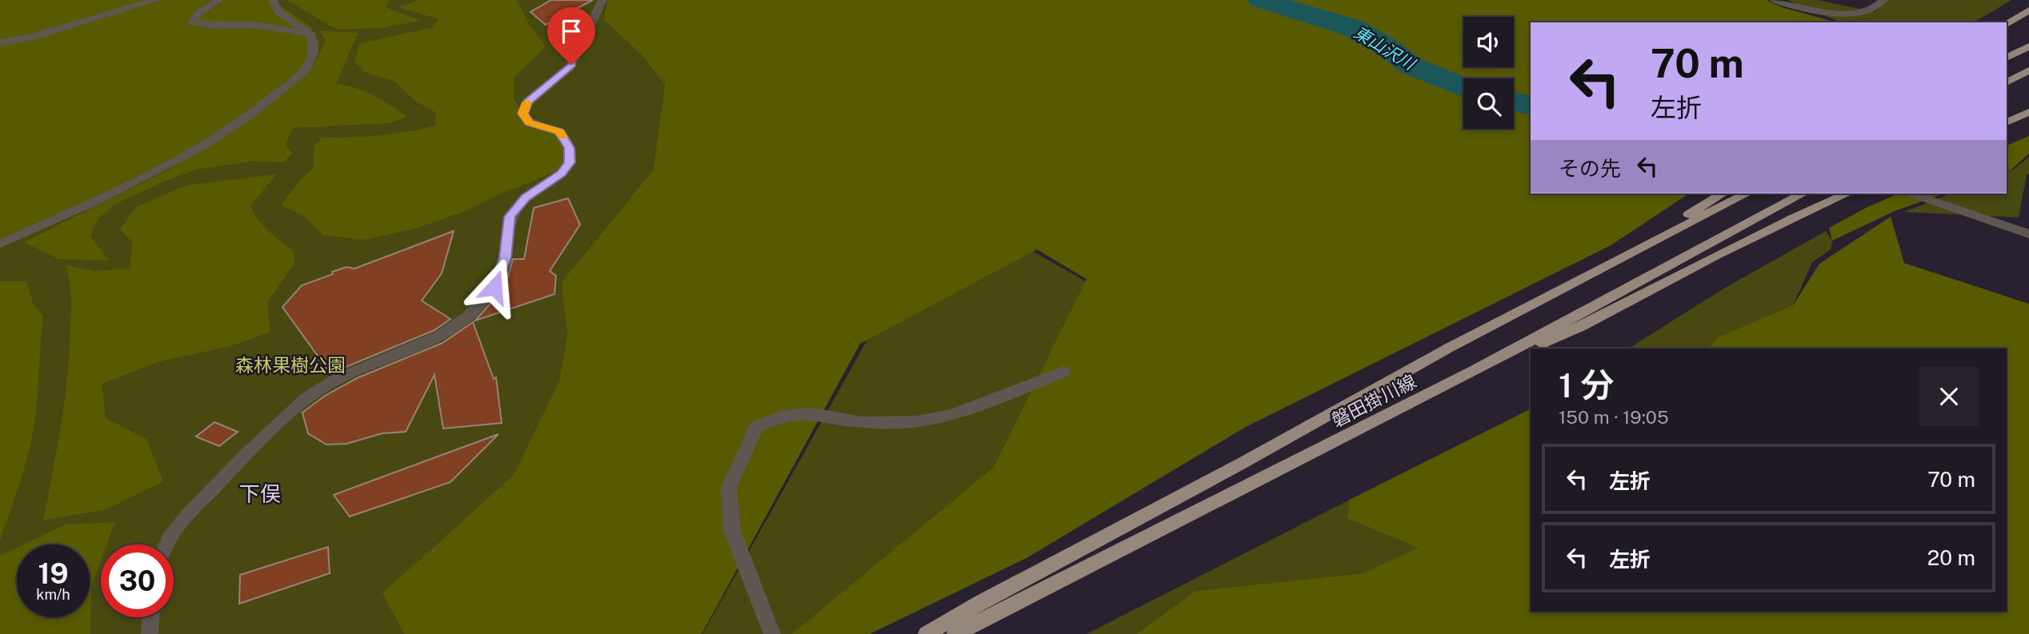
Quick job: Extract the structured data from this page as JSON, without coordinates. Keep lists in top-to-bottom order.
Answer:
{
  "streets": {
    "main road": ["磐田掛川線"]
  },
  "districts": ["下俣"],
  "water": ["東山沢川"],
  "parks": ["森林果樹公園"],
  "page": {
    "turn": ["70 m", "左折"],
    "then": "その先",
    "heading": ["1 分", "150 m · 19:05"],
    "list": [
      {
        "name": "左折",
        "value": "70 m"
      },
      {
        "name": "左折",
        "value": "20 m"
      }
    ],
    "speed": "19 km/h",
    "limit": "30"
  }
}
